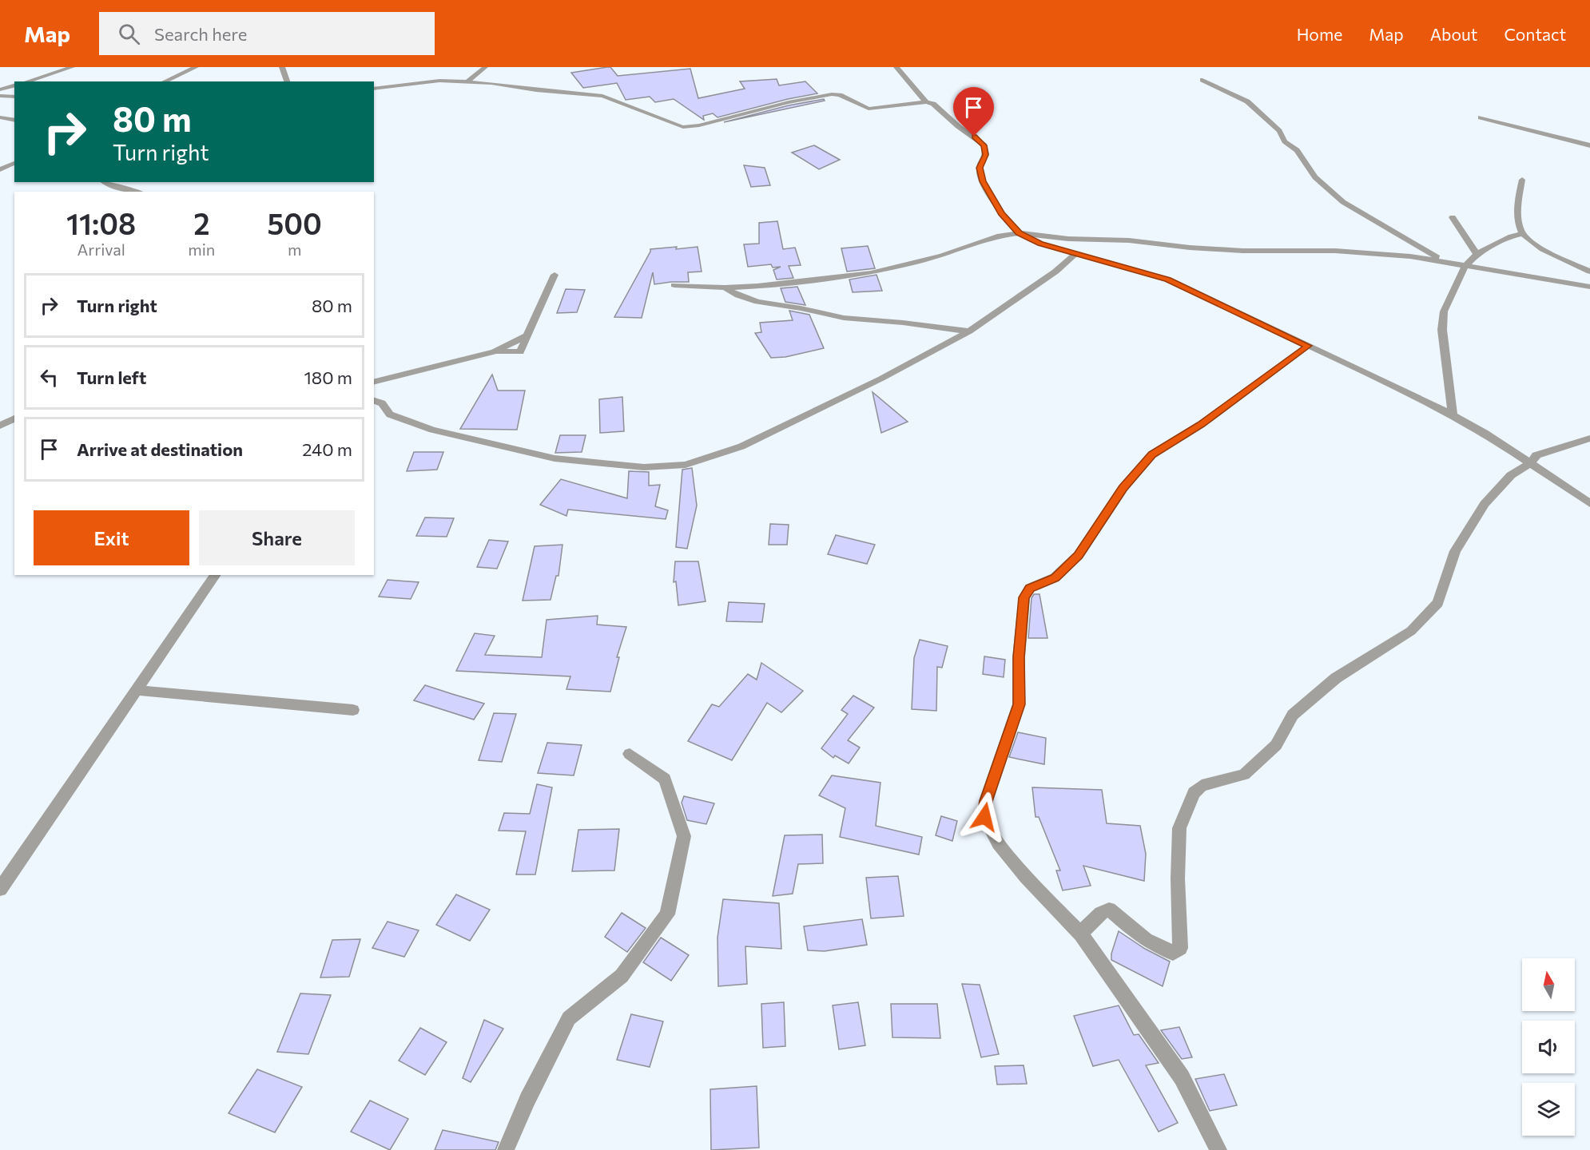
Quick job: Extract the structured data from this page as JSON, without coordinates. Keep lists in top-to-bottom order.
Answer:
{
  "north": "top",
  "page": {
    "header": "Map",
    "search": "Search here",
    "nav": [
      "Home",
      "Map",
      "About",
      "Contact"
    ],
    "turn": ["80 m", "Turn right"],
    "eta": [
      "11:08",
      "Arrival",
      "2",
      "min",
      "500",
      "m"
    ],
    "list": [
      {
        "name": "Turn right",
        "value": "80 m"
      },
      {
        "name": "Turn left",
        "value": "180 m"
      },
      {
        "name": "Arrive at destination",
        "value": "240 m"
      }
    ],
    "buttons": ["Exit", "Share"]
  }
}
